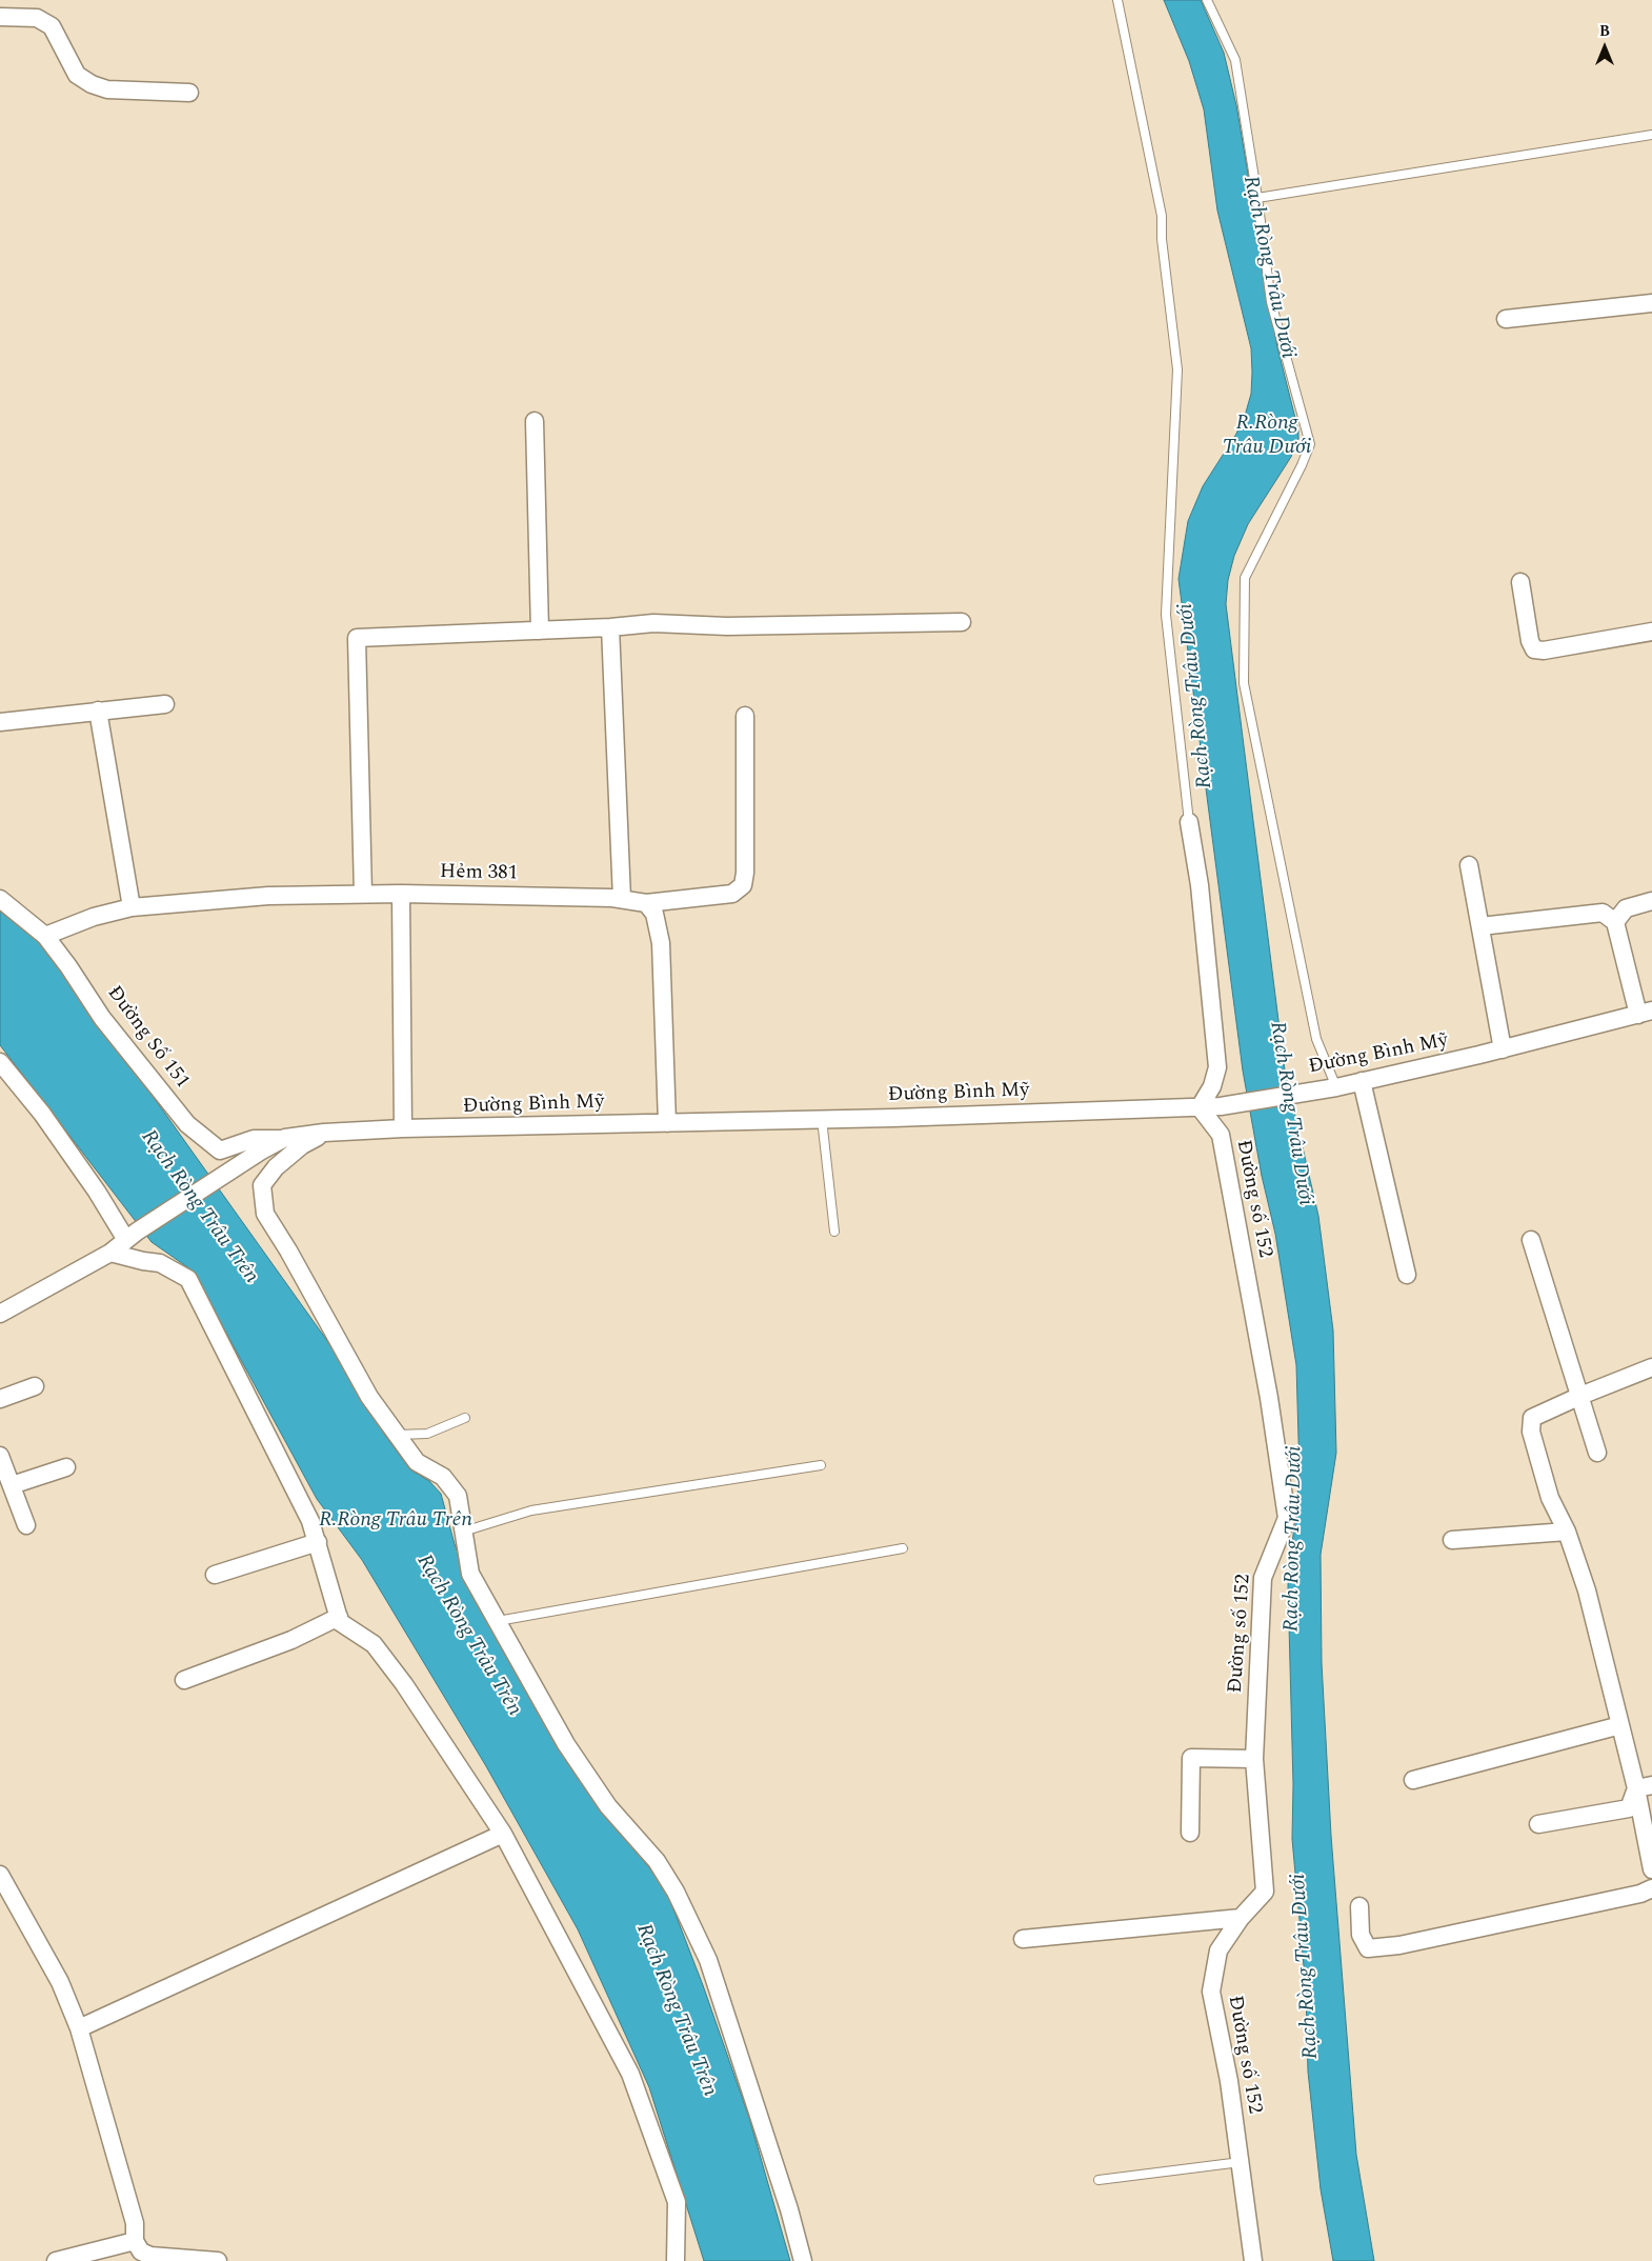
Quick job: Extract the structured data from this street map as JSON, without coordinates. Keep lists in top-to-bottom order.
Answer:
{
  "streets": {
    "street": [
      "Hẻm 381",
      "Đường Số 151",
      "Đường Bình Mỹ",
      "Đường số 152"
    ]
  },
  "crossings": [
    ["Hẻm 381", "Đường Số 151"],
    ["Đường Số 151", "Đường Bình Mỹ"],
    ["Đường Bình Mỹ", "Đường số 152"]
  ],
  "water": [
    "Rạch Ròng Trâu Dưới",
    "R.Ròng Trâu Dưới",
    "Rạch Ròng Trâu Trên",
    "R.Ròng Trâu Trên"
  ],
  "north": "top"
}
